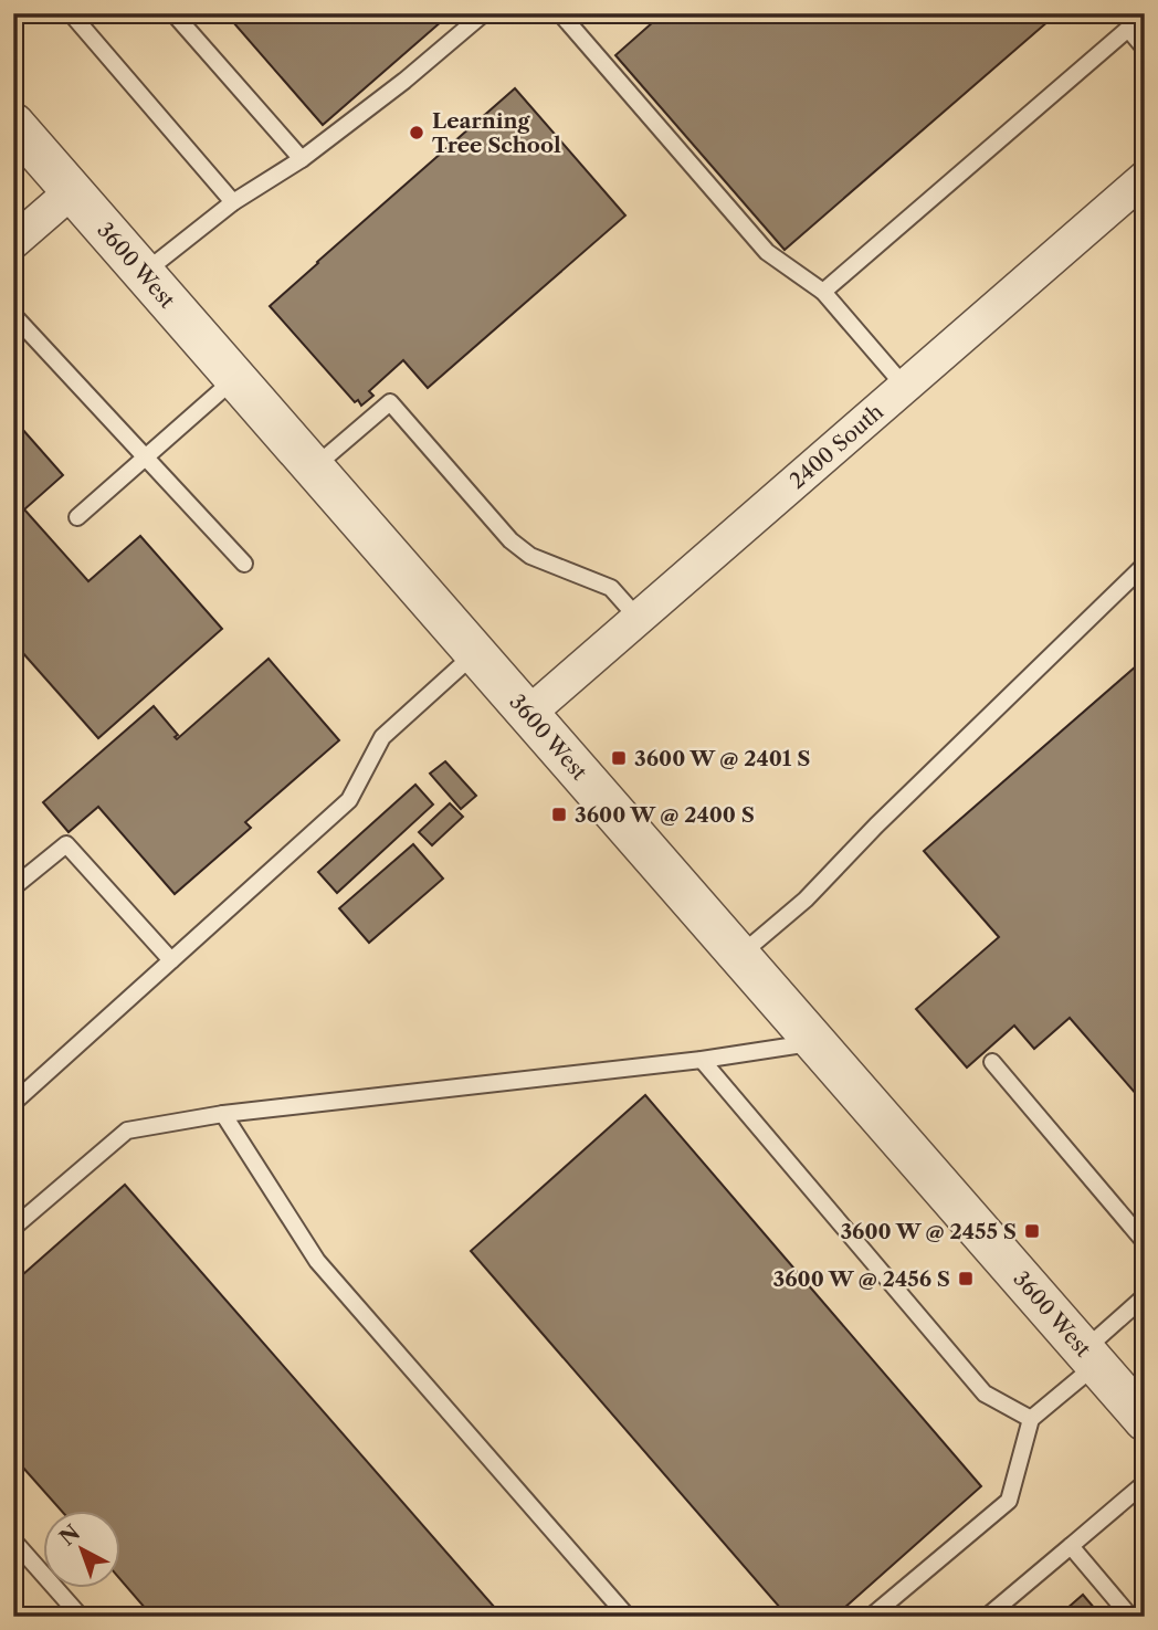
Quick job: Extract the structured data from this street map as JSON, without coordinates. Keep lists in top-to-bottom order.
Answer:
{
  "streets": {
    "street": ["3600 West", "2400 South"]
  },
  "crossings": [
    ["3600 West", "2400 South"]
  ],
  "places": {
    "other": ["Learning Tree School"],
    "transit": [
      "3600 W @ 2401 S",
      "3600 W @ 2400 S",
      "3600 W @ 2455 S",
      "3600 W @ 2456 S"
    ]
  },
  "north": "top left"
}
